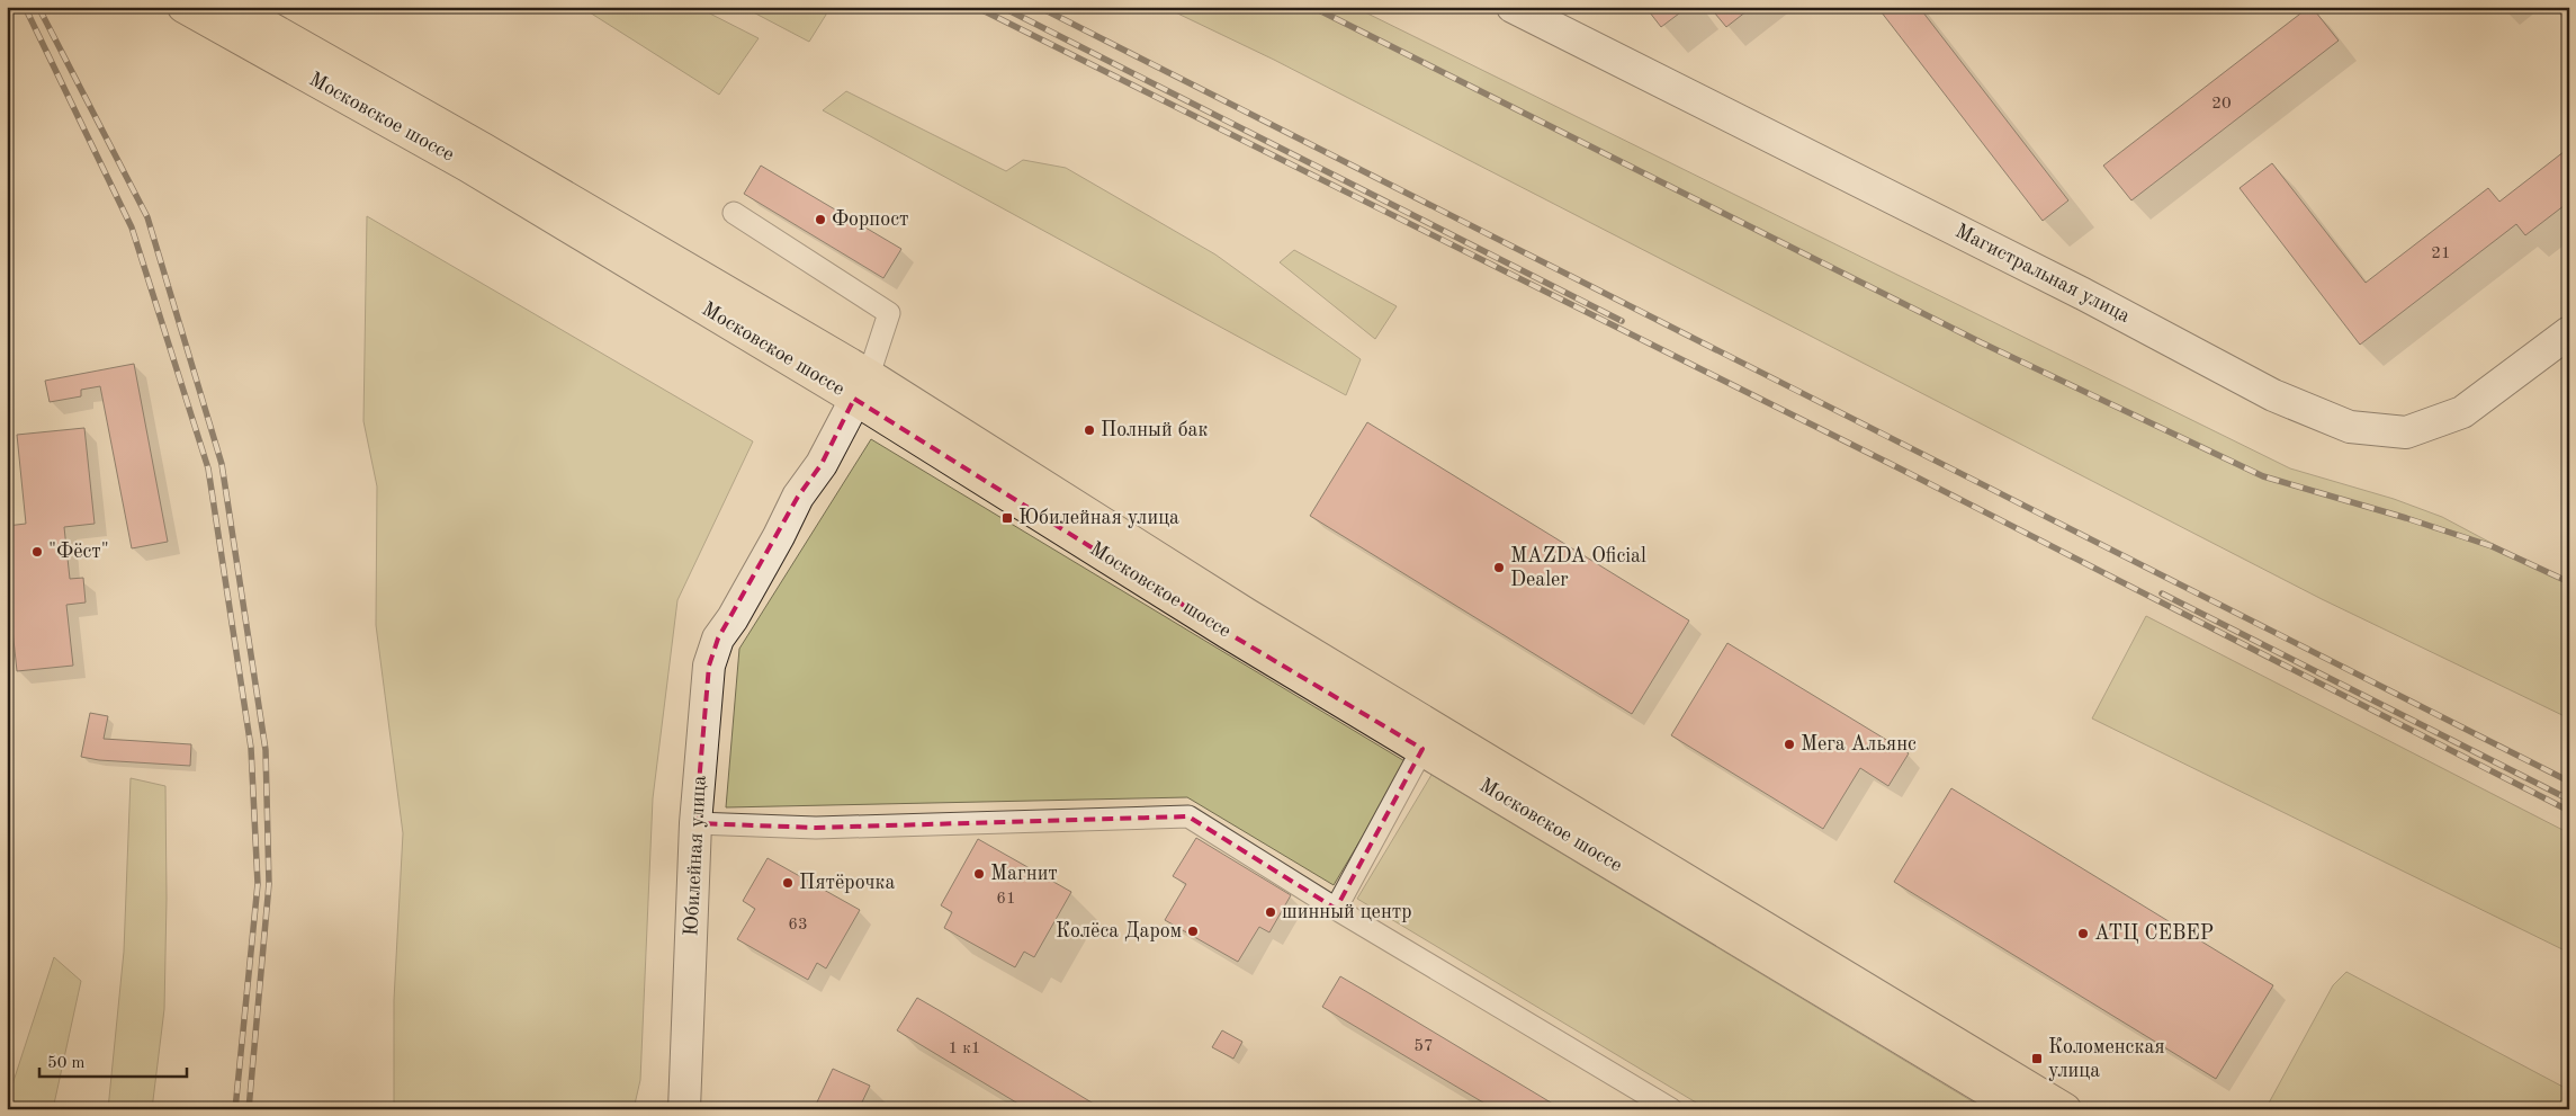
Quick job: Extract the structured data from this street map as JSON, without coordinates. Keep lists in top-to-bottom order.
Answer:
{
  "streets": {
    "main road": ["Московское шоссе"],
    "street": ["Магистральная улица", "Юбилейная улица"]
  },
  "crossings": [
    ["Московское шоссе", "Юбилейная улица"]
  ],
  "places": {
    "other": [
      "Форпост",
      "Полный бак",
      "\"Фёст\"",
      "MAZDA Oficial Dealer",
      "Мега Альянс",
      "Магнит",
      "Пятёрочка",
      "шинный центр",
      "Колёса Даром",
      "АТЦ СЕВЕР"
    ],
    "transit": ["Юбилейная улица", "Коломенская улица"]
  },
  "house_numbers": [
    "20",
    "21",
    "61",
    "63",
    "57",
    "1 к1"
  ],
  "scale_bar": "50 m"
}
